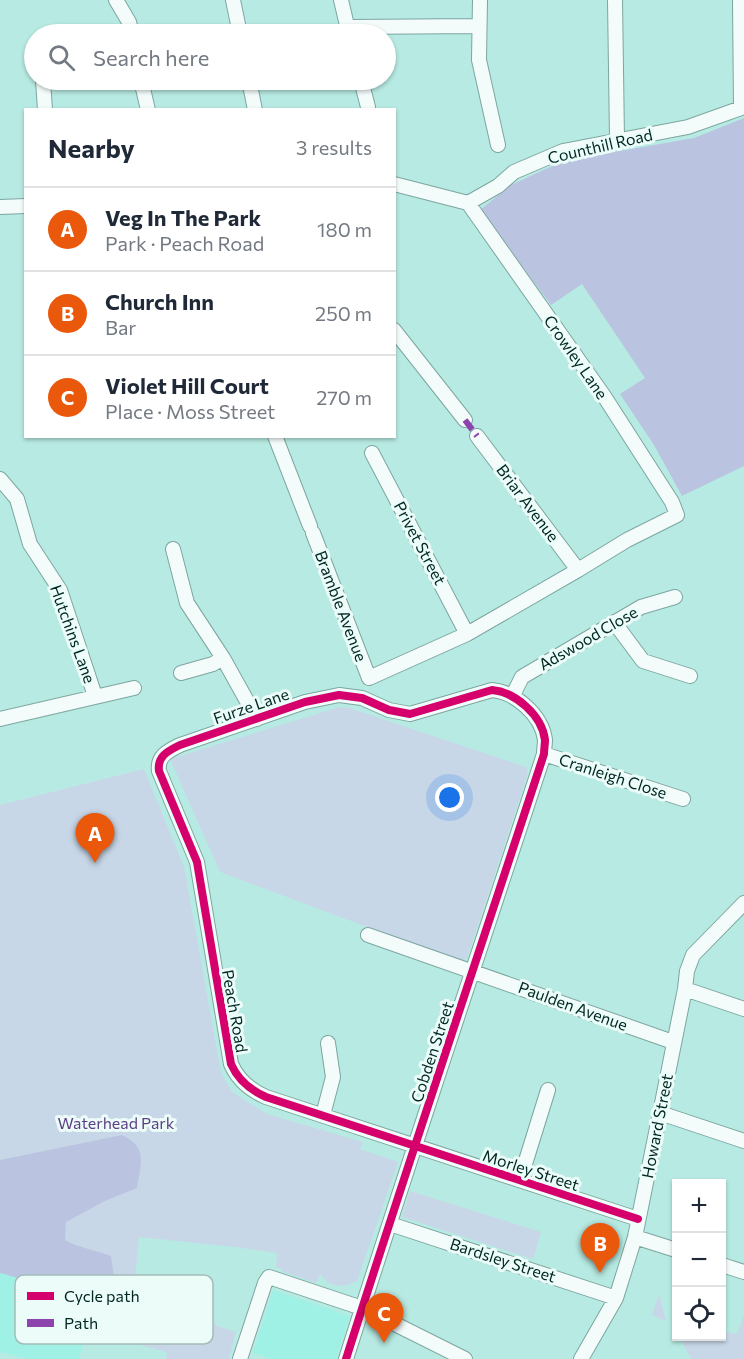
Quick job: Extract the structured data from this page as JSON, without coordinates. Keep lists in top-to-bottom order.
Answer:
{
  "streets": {
    "street": [
      "Counthill Road",
      "Crowley Lane",
      "Briar Avenue",
      "Privet Street",
      "Bramble Avenue",
      "Hutchins Lane",
      "Adswood Close",
      "Furze Lane",
      "Cranleigh Close",
      "Paulden Avenue",
      "Peach Road",
      "Cobden Street",
      "Howard Street",
      "Morley Street",
      "Bardsley Street"
    ]
  },
  "crossings": [
    ["Counthill Road", "Crowley Lane"],
    ["Crowley Lane", "Briar Avenue"],
    ["Privet Street", "Bramble Avenue"],
    ["Adswood Close", "Furze Lane"],
    ["Furze Lane", "Peach Road"],
    ["Cranleigh Close", "Cobden Street"],
    ["Paulden Avenue", "Cobden Street"],
    ["Paulden Avenue", "Howard Street"],
    ["Peach Road", "Cobden Street"],
    ["Peach Road", "Morley Street"],
    ["Cobden Street", "Morley Street"],
    ["Cobden Street", "Bardsley Street"],
    ["Howard Street", "Morley Street"],
    ["Howard Street", "Bardsley Street"]
  ],
  "parks": ["Waterhead Park"],
  "legend": ["Cycle path", "Path"],
  "page": {
    "search": "Search here",
    "heading": ["Nearby", "3 results"],
    "list": [
      {
        "mark": "A",
        "name": "Veg In The Park",
        "note": "Park · Peach Road",
        "value": "180 m"
      },
      {
        "mark": "B",
        "name": "Church Inn",
        "note": "Bar",
        "value": "250 m"
      },
      {
        "mark": "C",
        "name": "Violet Hill Court",
        "note": "Place · Moss Street",
        "value": "270 m"
      }
    ],
    "pins": ["A", "B", "C"],
    "map_buttons": ["+", "−"]
  }
}
